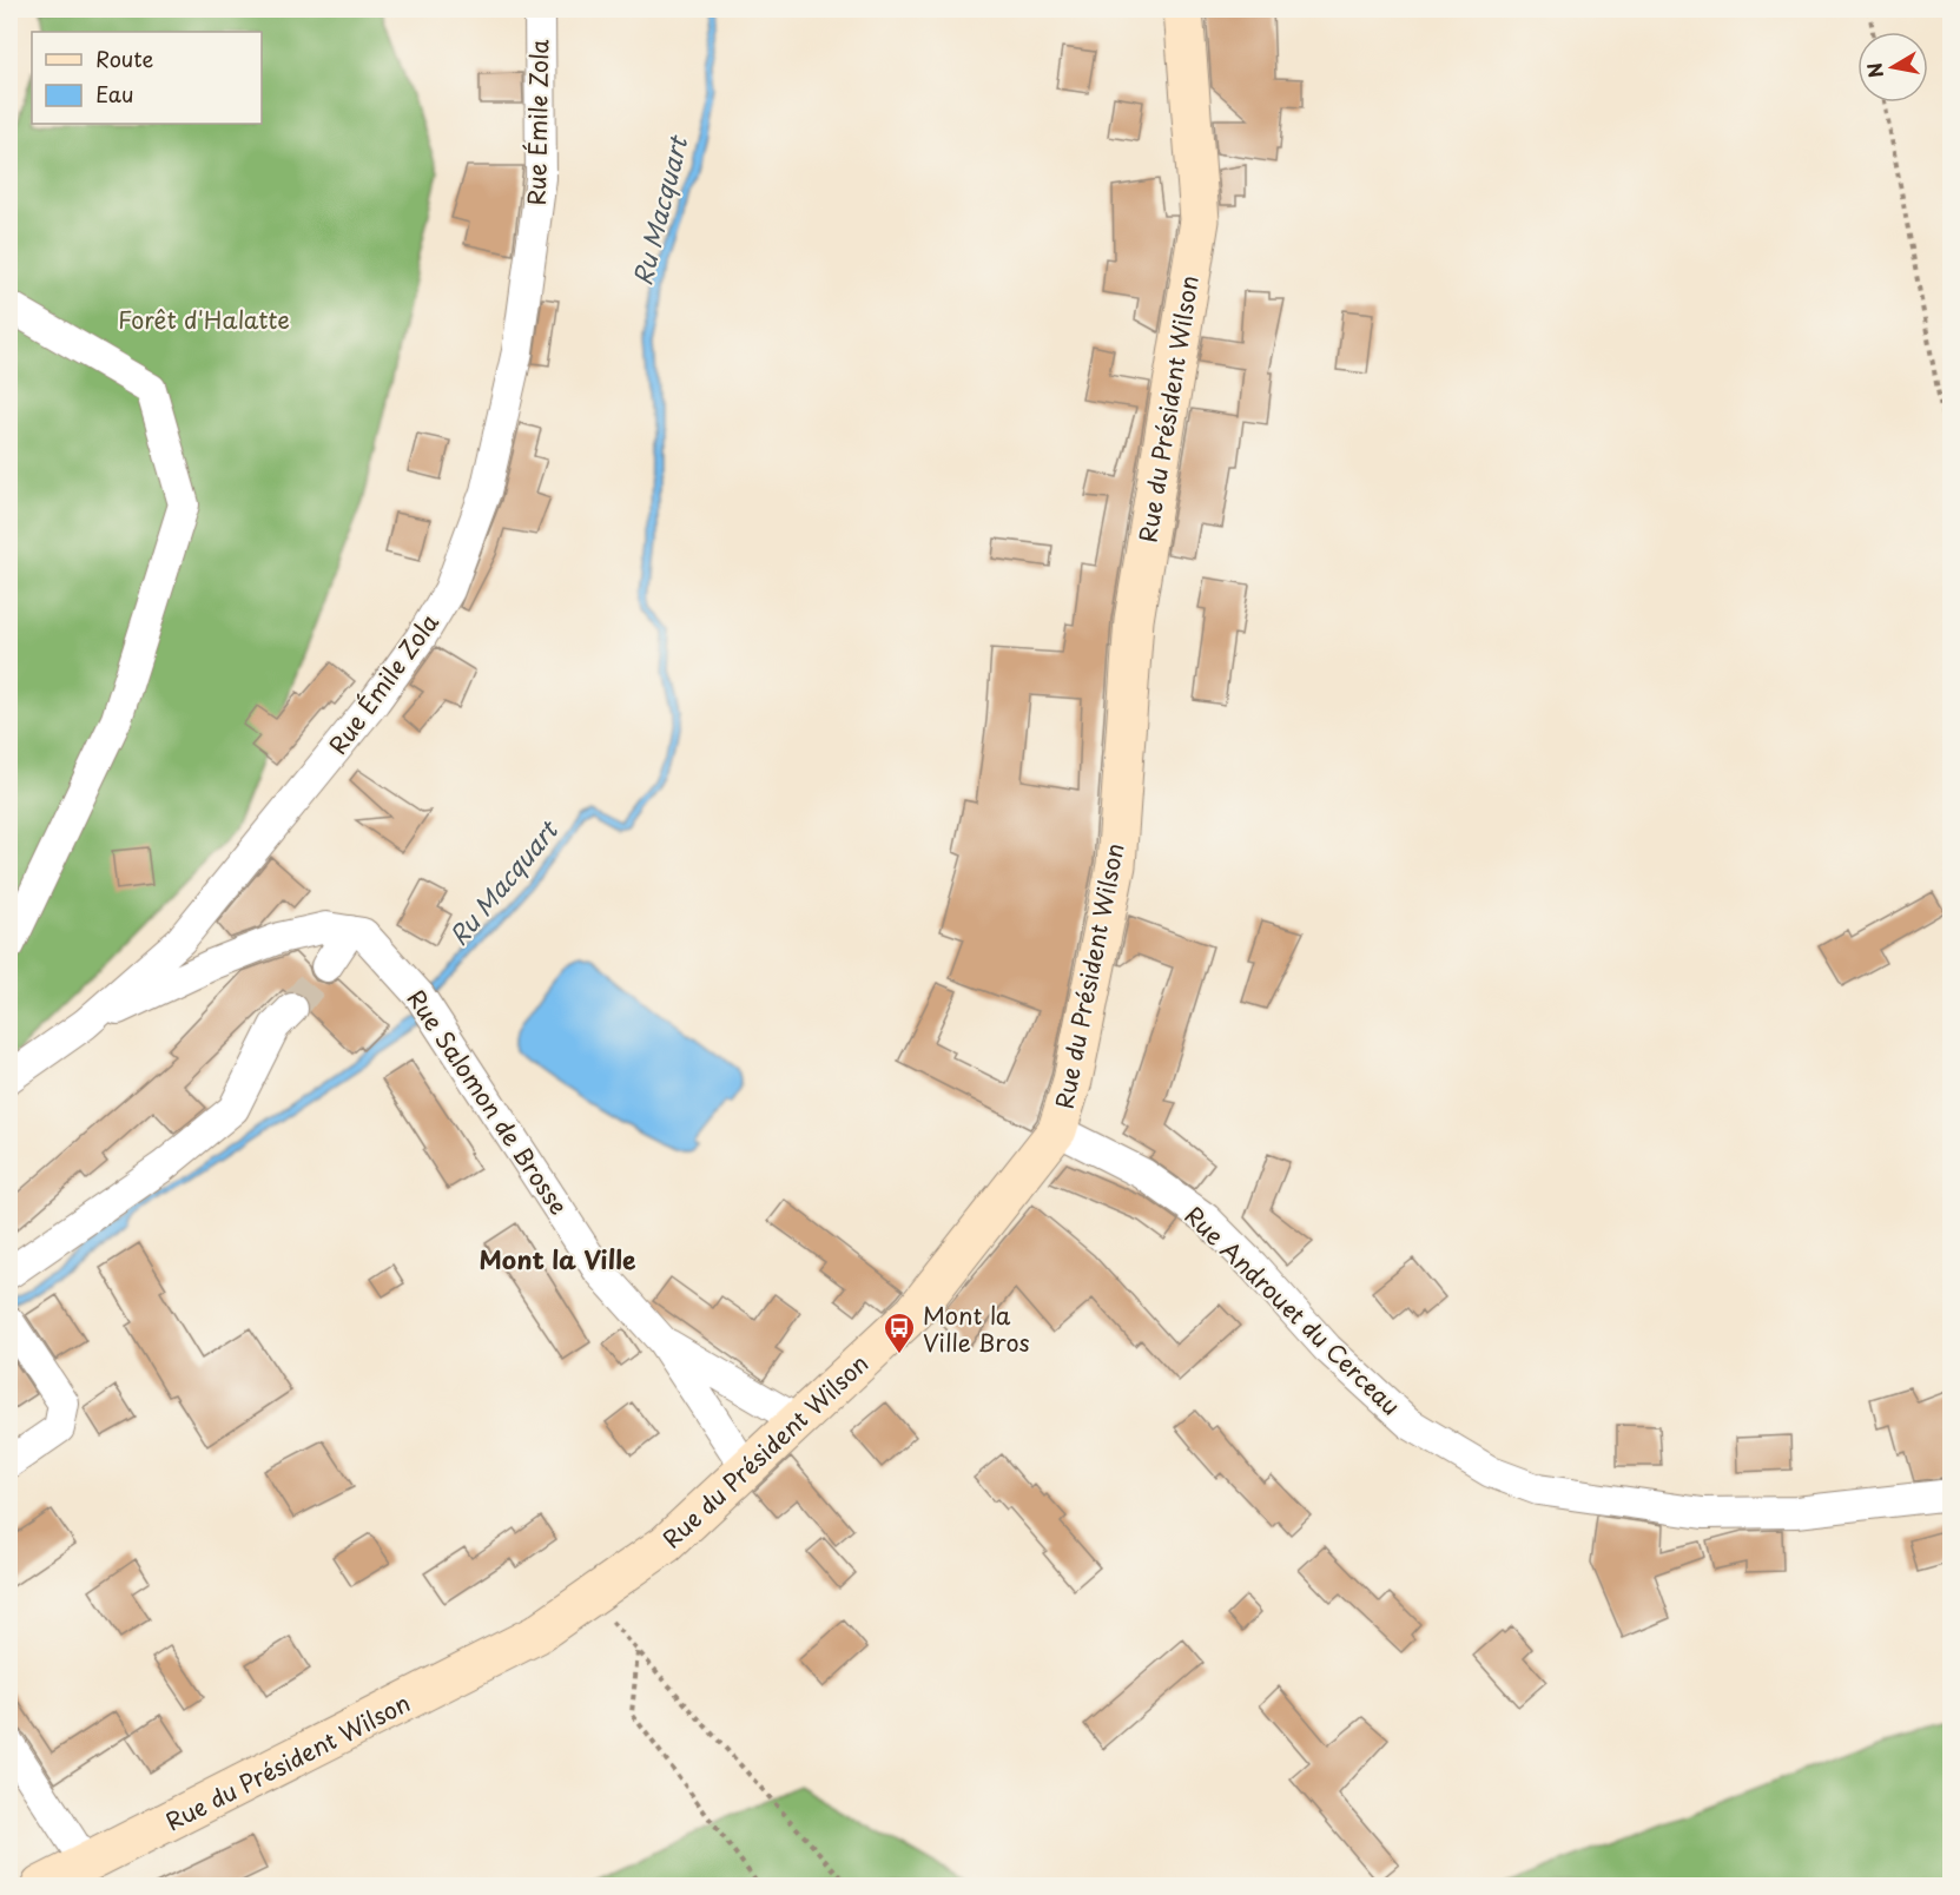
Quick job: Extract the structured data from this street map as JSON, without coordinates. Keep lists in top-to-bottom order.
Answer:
{
  "streets": {
    "street": [
      "Rue Émile Zola",
      "Rue du Président Wilson",
      "Rue Salomon de Brosse",
      "Rue Androuet du Cerceau"
    ]
  },
  "crossings": [
    ["Rue du Président Wilson", "Rue Salomon de Brosse"],
    ["Rue du Président Wilson", "Rue Androuet du Cerceau"]
  ],
  "districts": ["Mont la Ville"],
  "water": ["Ru Macquart"],
  "parks": ["Forêt d'Halatte"],
  "places": {
    "bus stop": ["Mont la Ville Bros"]
  },
  "legend": ["Route", "Eau"],
  "north": "left"
}
